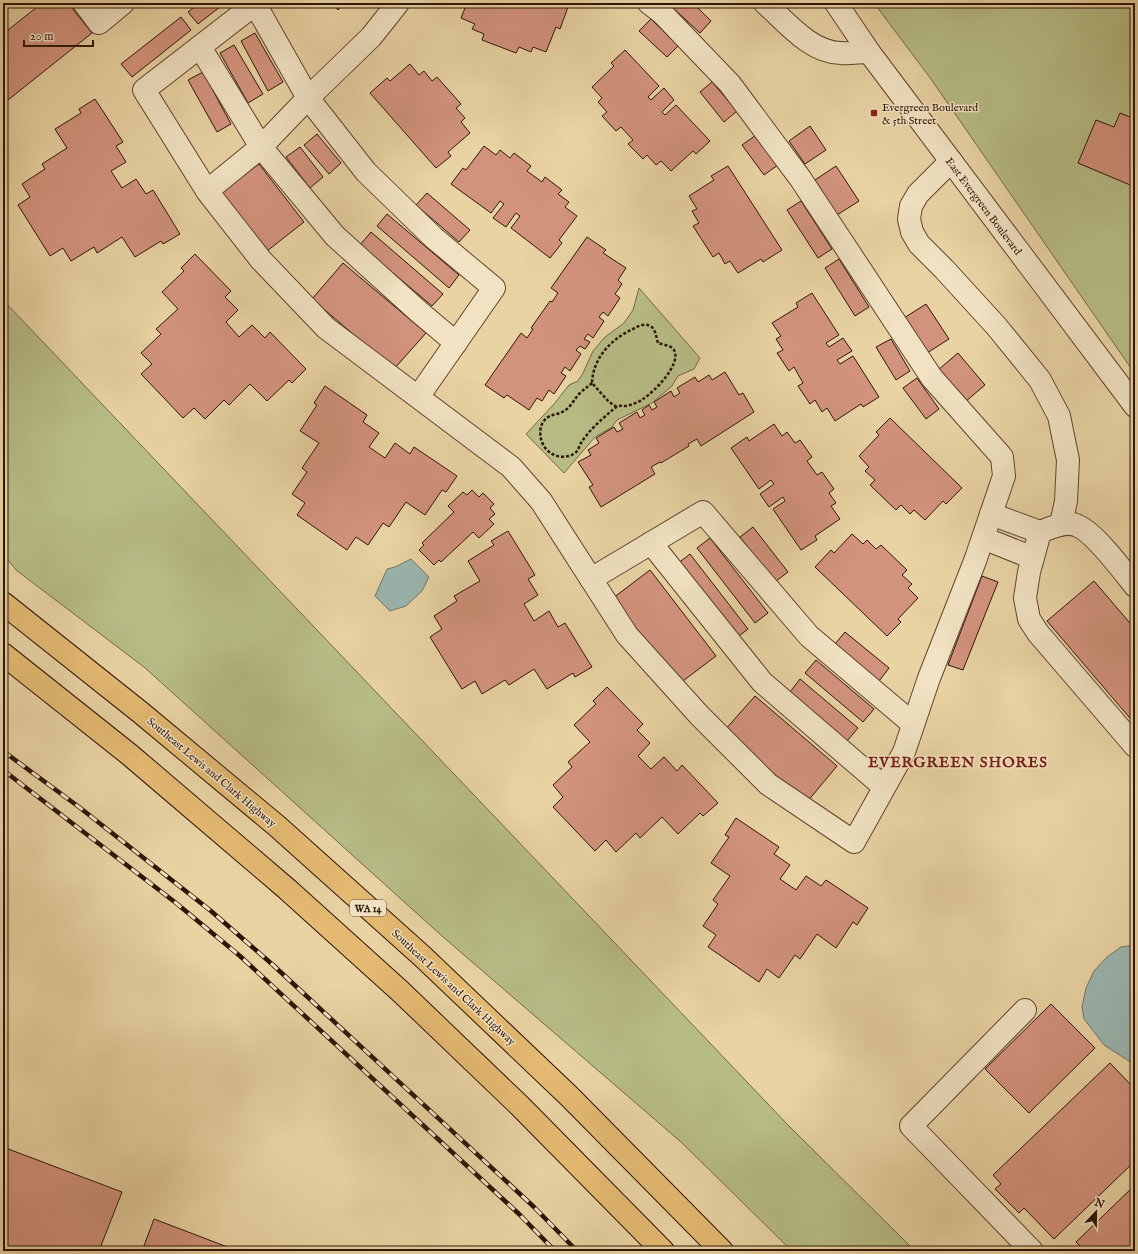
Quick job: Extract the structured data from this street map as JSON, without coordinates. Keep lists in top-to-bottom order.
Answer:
{
  "streets": {
    "highway": ["Southeast Lewis and Clark Highway", "WA 14"],
    "street": ["East Evergreen Boulevard"]
  },
  "districts": ["EVERGREEN SHORES"],
  "places": {
    "transit": ["Evergreen Boulevard & 5th Street"]
  },
  "scale_bar": "20 m",
  "north": "top"
}
